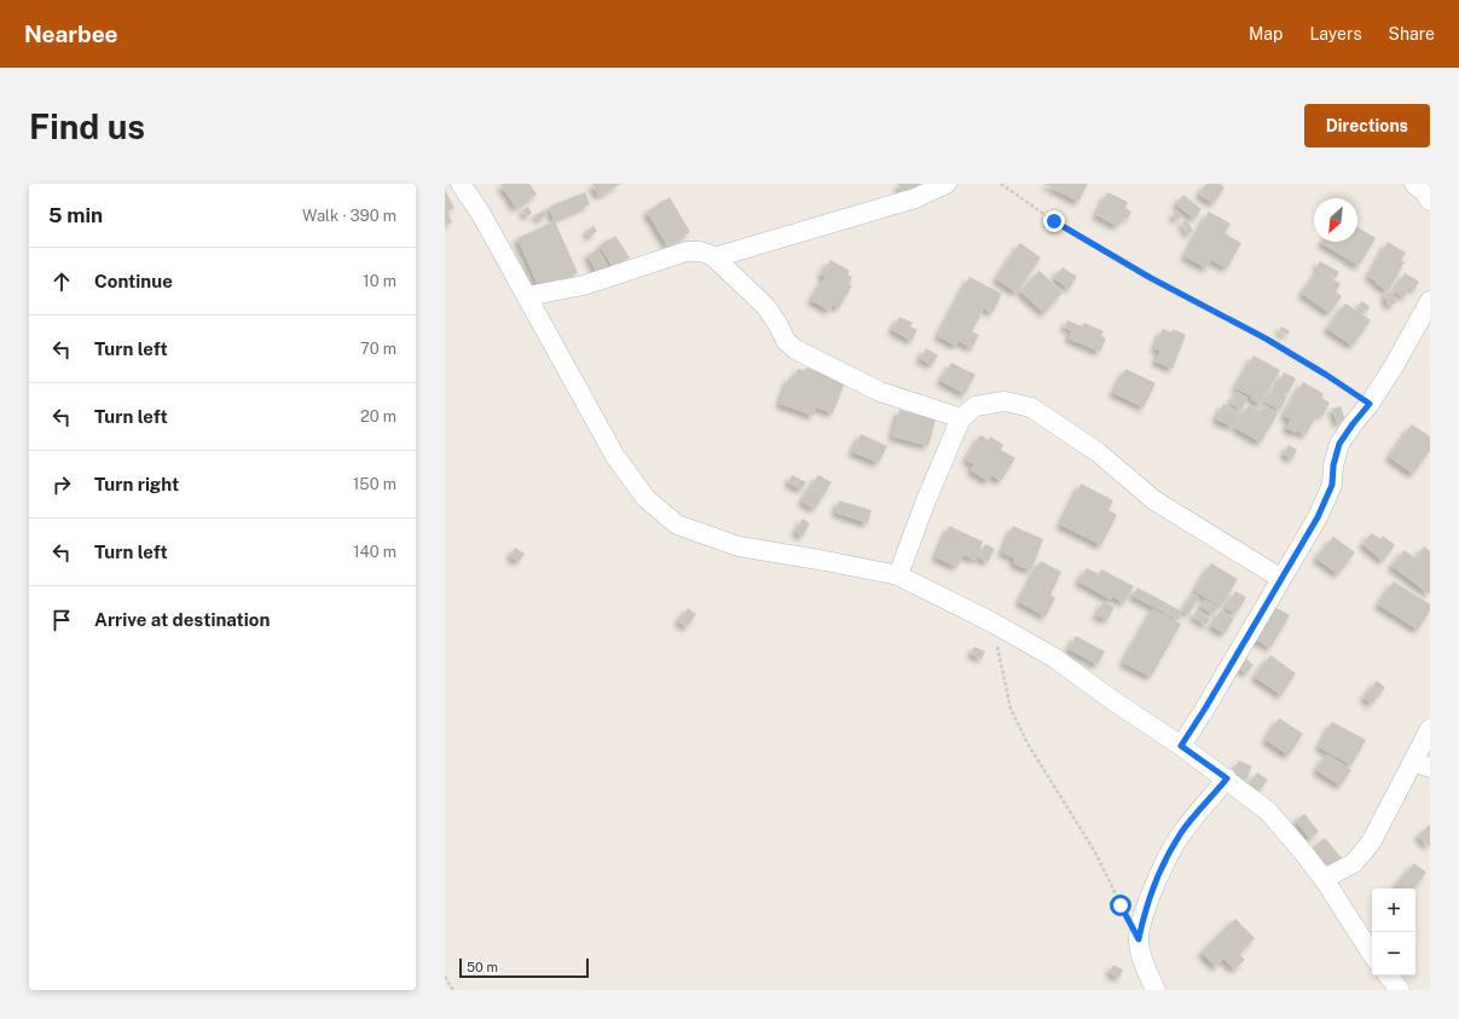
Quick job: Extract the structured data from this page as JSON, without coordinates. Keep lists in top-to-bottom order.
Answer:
{
  "scale_bar": "50 m",
  "north": "bottom left",
  "page": {
    "header": "Nearbee",
    "nav": ["Map", "Layers", "Share"],
    "buttons": "Directions",
    "title": "Find us",
    "heading": ["5 min", "Walk · 390 m"],
    "list": [
      ["Continue", "10 m"],
      ["Turn left", "70 m"],
      ["Turn left", "20 m"],
      ["Turn right", "150 m"],
      ["Turn left", "140 m"],
      "Arrive at destination"
    ],
    "map_buttons": ["+", "−"],
    "scale": "50 m"
  }
}
